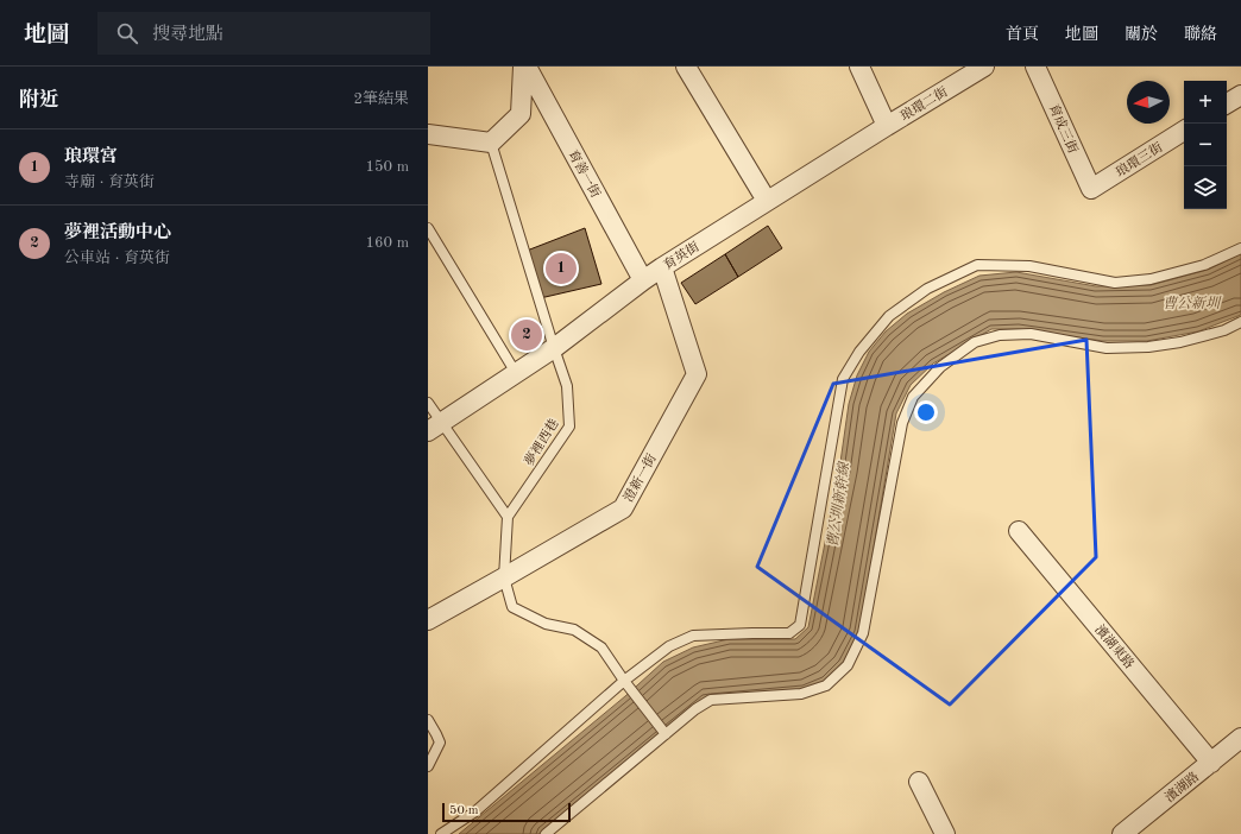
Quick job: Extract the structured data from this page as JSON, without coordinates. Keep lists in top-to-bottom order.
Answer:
{
  "streets": {
    "street": [
      "琅環二街",
      "育成三街",
      "琅環三街",
      "育善一街",
      "育英街",
      "澄新一街",
      "濱湖東路",
      "濱湖路"
    ],
    "lane": ["夢裡西巷"]
  },
  "crossings": [
    ["琅環二街", "育英街"],
    ["育成三街", "琅環三街"],
    ["育善一街", "育英街"],
    ["育英街", "夢裡西巷"],
    ["育英街", "澄新一街"],
    ["濱湖東路", "濱湖路"]
  ],
  "water": ["曹公新圳", "曹公圳新幹線"],
  "scale_bar": "50 m",
  "north": "left",
  "page": {
    "header": "地圖",
    "search": "搜尋地點",
    "nav": [
      "首頁",
      "地圖",
      "關於",
      "聯絡"
    ],
    "heading": ["附近", "2筆結果"],
    "map_buttons": ["+", "−"],
    "list": [
      {
        "mark": "1",
        "name": "琅環宮",
        "note": "寺廟 · 育英街",
        "value": "150 m"
      },
      {
        "mark": "2",
        "name": "夢裡活動中心",
        "note": "公車站 · 育英街",
        "value": "160 m"
      }
    ],
    "pins": ["1", "2"],
    "scale": "50 m"
  }
}
